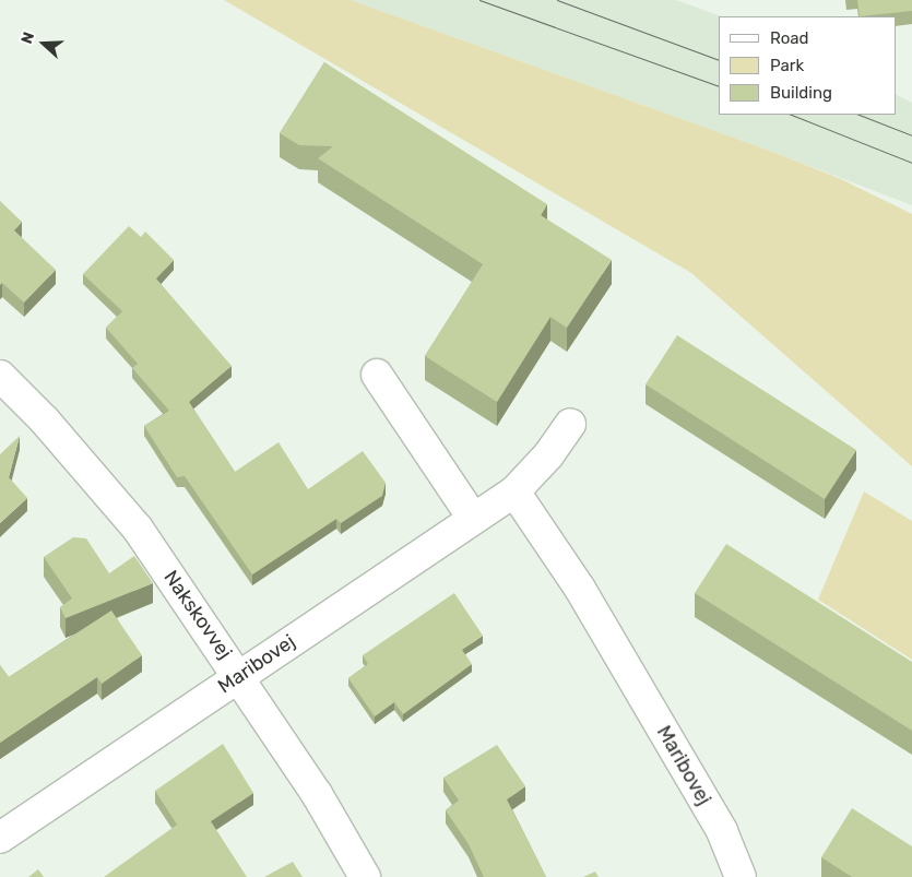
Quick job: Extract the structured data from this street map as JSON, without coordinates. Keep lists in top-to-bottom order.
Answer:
{
  "streets": {
    "street": ["Nakskovvej", "Maribovej"]
  },
  "crossings": [
    ["Nakskovvej", "Maribovej"]
  ],
  "legend": ["Road", "Park", "Building"],
  "north": "left"
}
